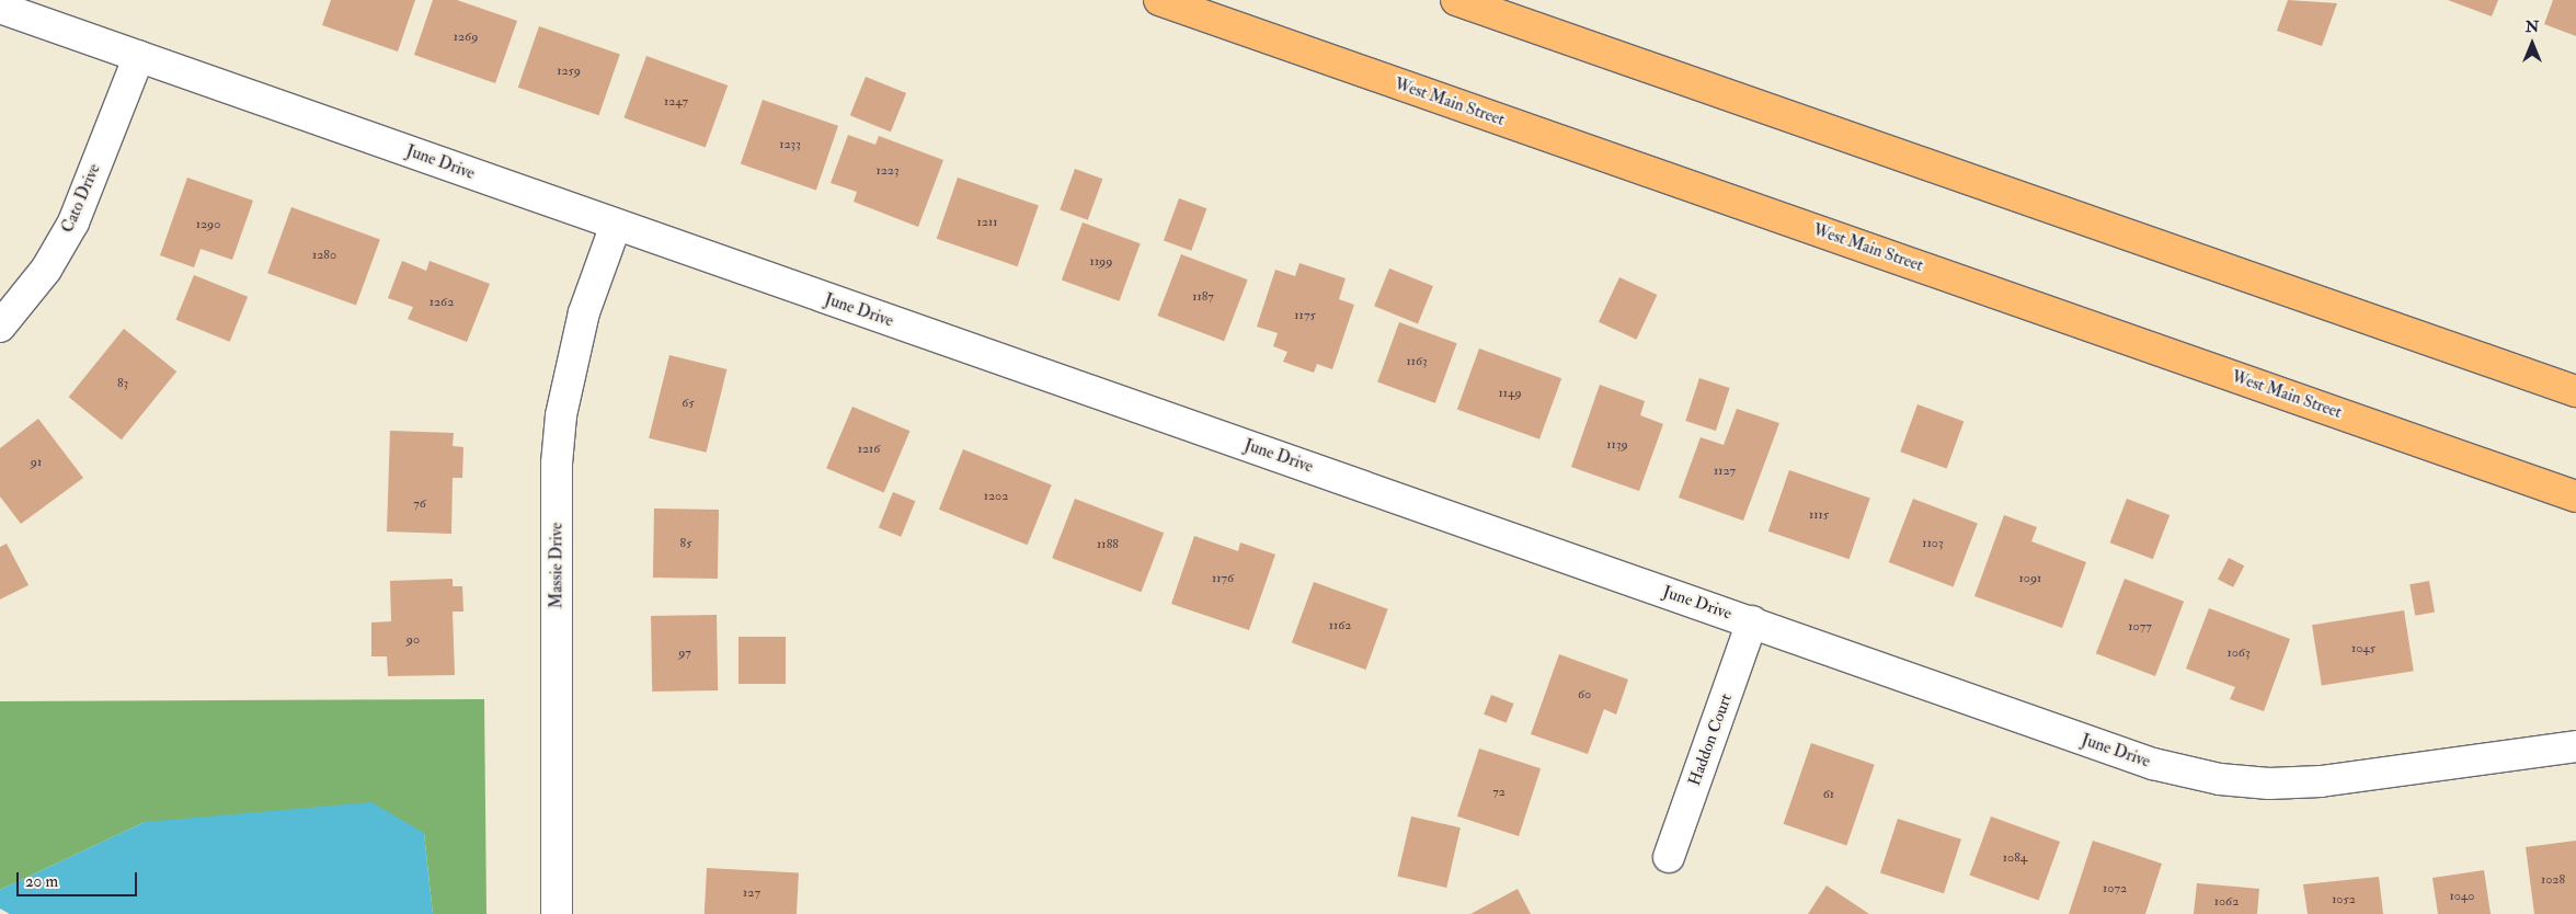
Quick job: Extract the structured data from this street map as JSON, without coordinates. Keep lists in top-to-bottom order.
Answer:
{
  "streets": {
    "main road": ["West Main Street"],
    "street": [
      "June Drive",
      "Cato Drive",
      "Massie Drive",
      "Haddon Court"
    ]
  },
  "crossings": [
    ["June Drive", "Cato Drive"],
    ["June Drive", "Massie Drive"],
    ["June Drive", "Haddon Court"]
  ],
  "house_numbers": [
    "1269",
    "1259",
    "1247",
    "1233",
    "1223",
    "1211",
    "1290",
    "1280",
    "1199",
    "1187",
    "1262",
    "1175",
    "1163",
    "83",
    "1149",
    "65",
    "1139",
    "1216",
    "91",
    "1127",
    "1202",
    "76",
    "1115",
    "85",
    "1103",
    "1188",
    "1176",
    "1091",
    "1162",
    "1077",
    "90",
    "1045",
    "97",
    "1063",
    "60",
    "72",
    "61",
    "1084",
    "1028",
    "1072",
    "127",
    "1040",
    "1052",
    "1062"
  ],
  "scale_bar": "20 m",
  "north": "top"
}
